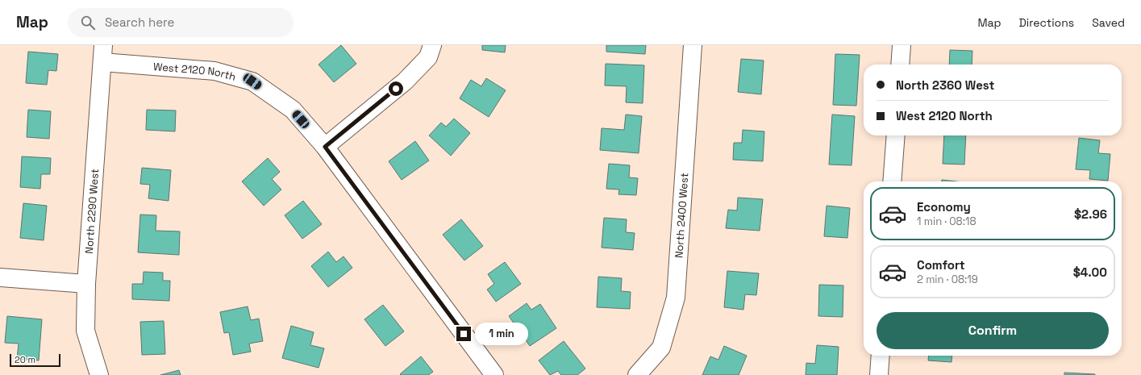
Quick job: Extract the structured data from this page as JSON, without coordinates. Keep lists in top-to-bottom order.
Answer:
{
  "streets": {
    "street": ["West 2120 North", "North 2290 West", "North 2400 West"]
  },
  "crossings": [
    ["West 2120 North", "North 2290 West"]
  ],
  "scale_bar": "20 m",
  "page": {
    "header": "Map",
    "search": "Search here",
    "nav": ["Map", "Directions", "Saved"],
    "banner": ["North 2360 West", "West 2120 North"],
    "list": [
      {
        "name": "Economy",
        "note": "1 min · 08:18",
        "value": "$2.96"
      },
      {
        "name": "Comfort",
        "note": "2 min · 08:19",
        "value": "$4.00"
      }
    ],
    "buttons": "Confirm",
    "bubble": "1 min",
    "scale": "20 m"
  }
}
